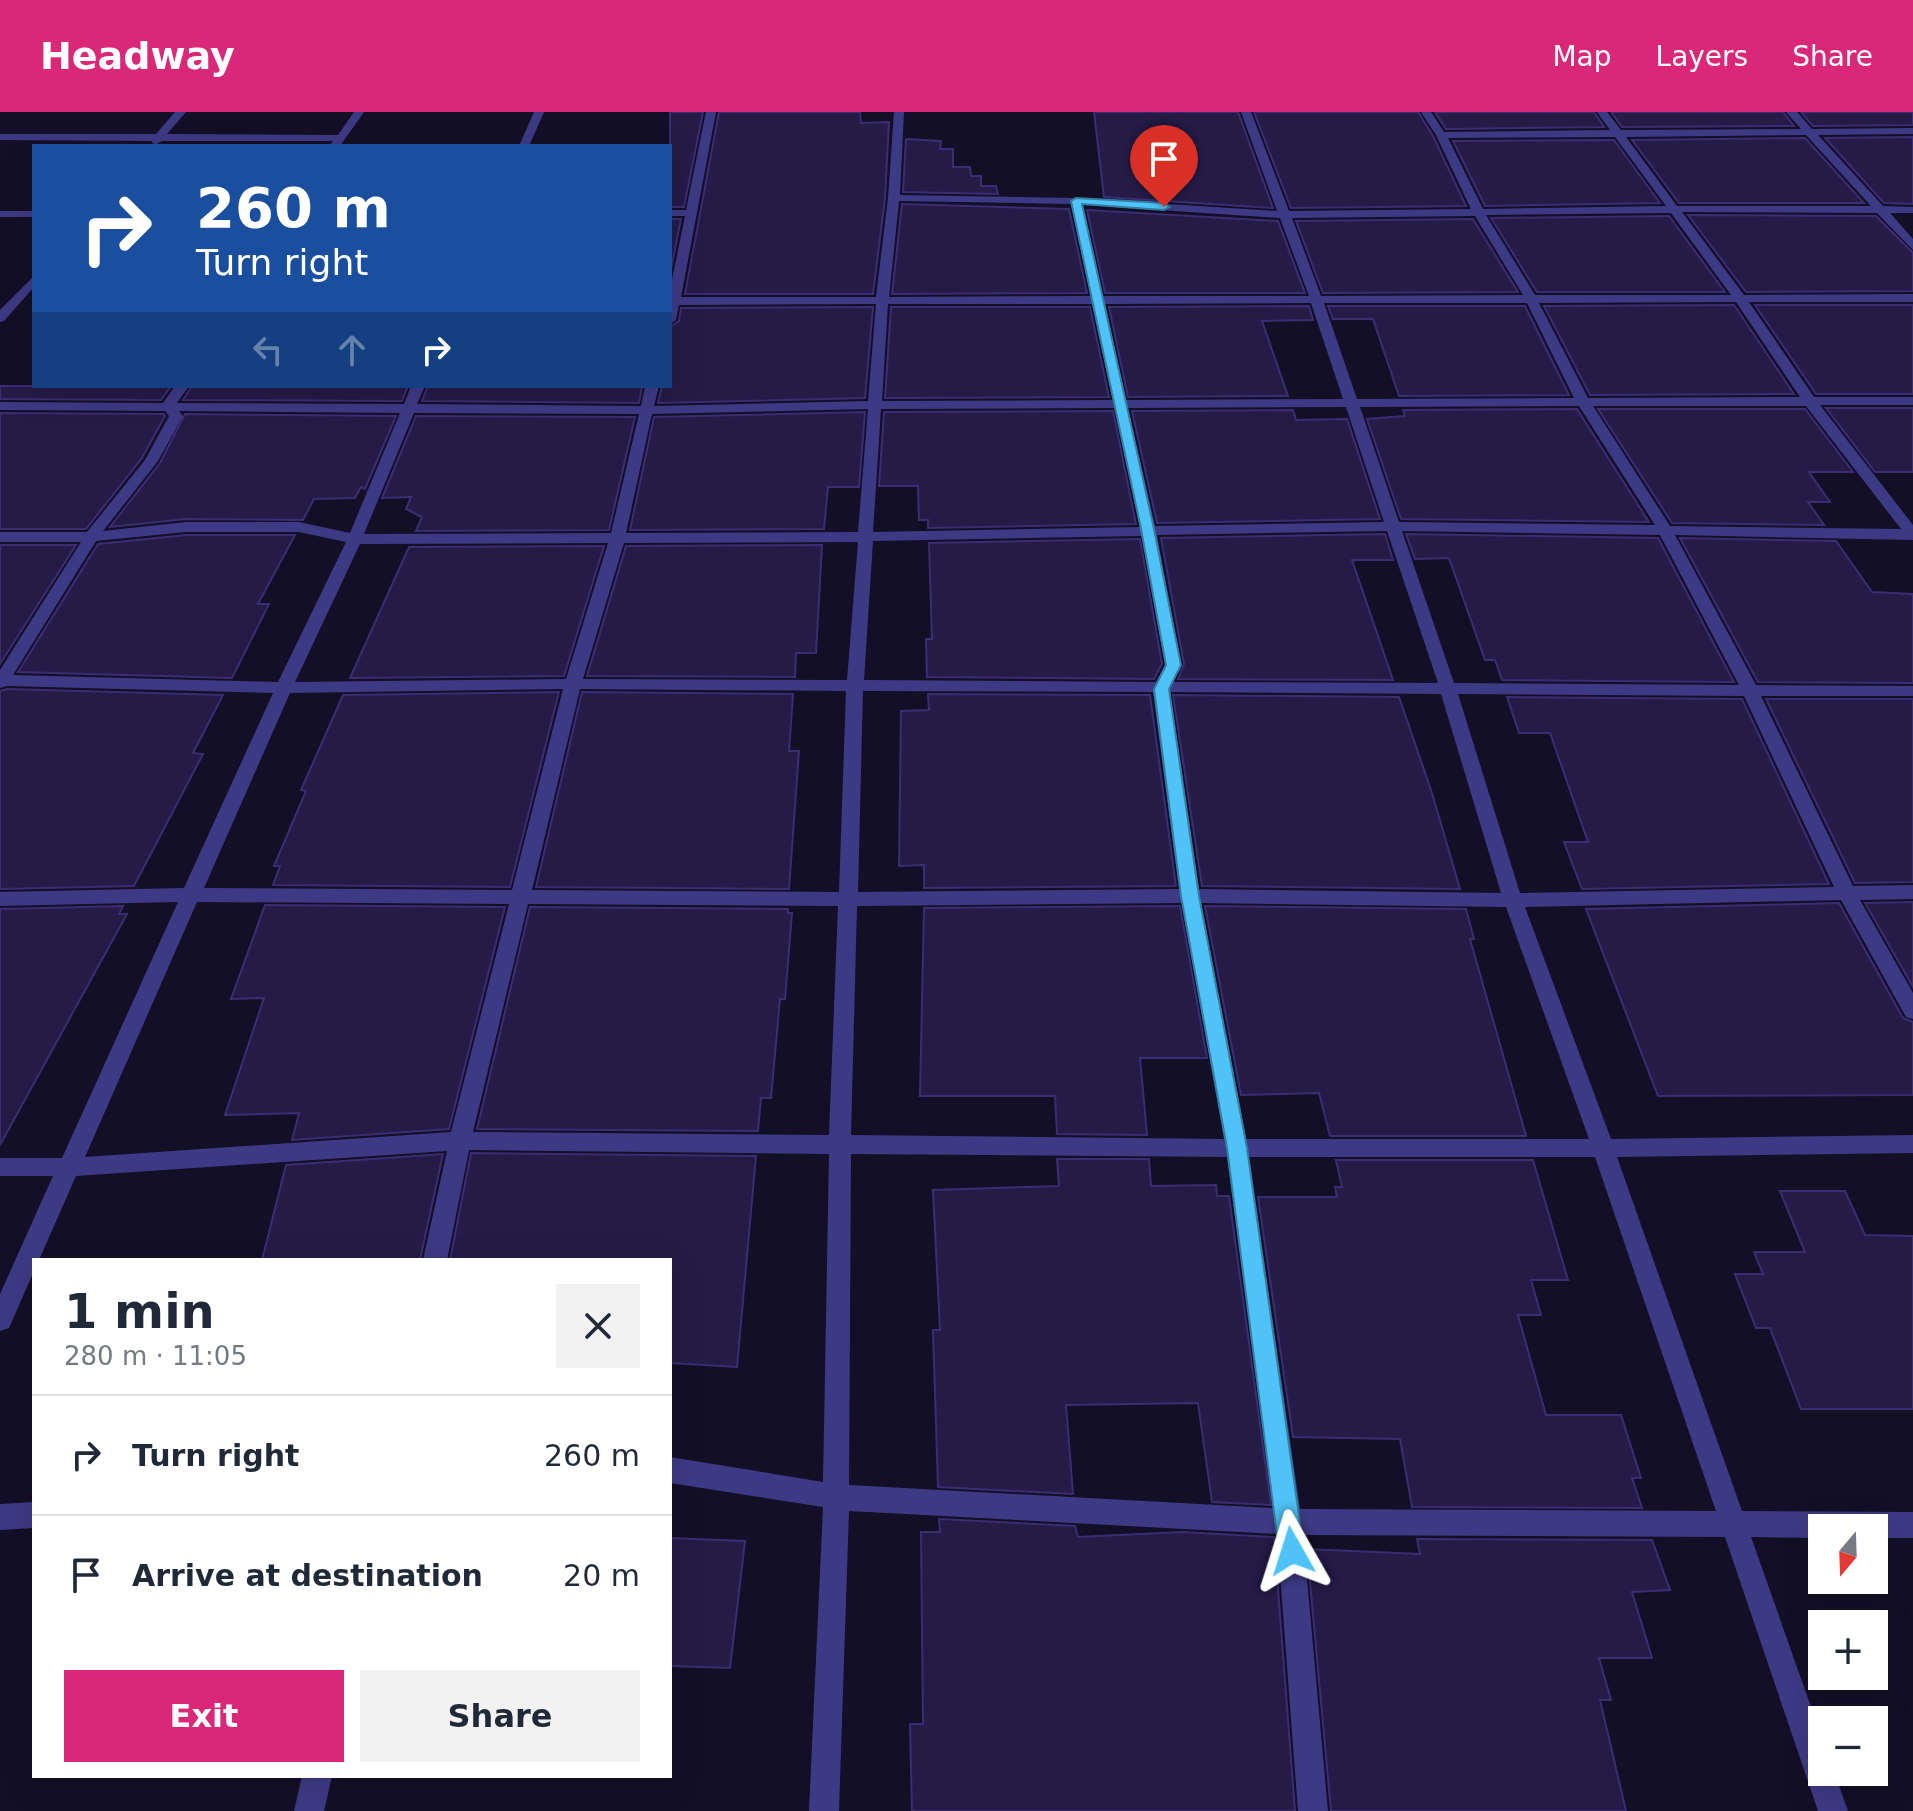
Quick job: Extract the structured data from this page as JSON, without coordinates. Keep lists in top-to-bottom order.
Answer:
{
  "north": "bottom",
  "page": {
    "header": "Headway",
    "nav": ["Map", "Layers", "Share"],
    "turn": ["260 m", "Turn right"],
    "heading": ["1 min", "280 m · 11:05"],
    "list": [
      {
        "name": "Turn right",
        "value": "260 m"
      },
      {
        "name": "Arrive at destination",
        "value": "20 m"
      }
    ],
    "map_buttons": ["+", "−"],
    "buttons": ["Exit", "Share"]
  }
}
